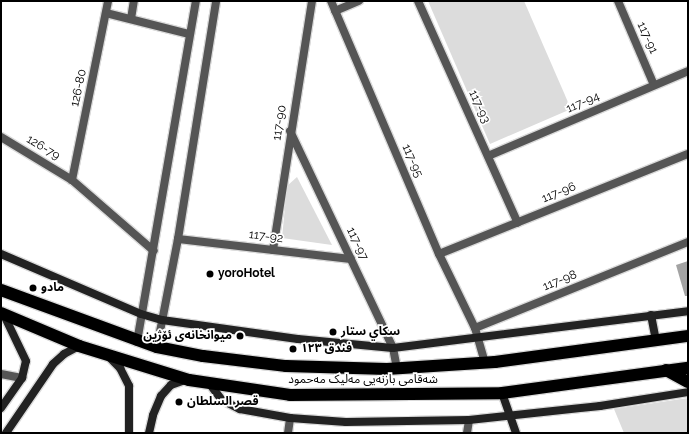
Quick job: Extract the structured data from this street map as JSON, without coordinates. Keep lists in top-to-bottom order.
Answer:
{
  "streets": {
    "highway": ["شەقامی بازنەیی مەلیک مەحمود"],
    "street": [
      "117-91",
      "126-80",
      "117-94",
      "117-93",
      "117-90",
      "126-79",
      "117-95",
      "117-96",
      "117-92",
      "117-97",
      "117-98"
    ]
  },
  "crossings": [
    ["117-91", "117-94"],
    ["126-80", "126-79"],
    ["117-94", "117-93"],
    ["117-93", "117-96"],
    ["117-90", "117-92"],
    ["117-90", "117-97"],
    ["117-95", "117-96"],
    ["117-95", "117-98"],
    ["117-92", "117-97"],
    ["117-97", "شەقامی بازنەیی مەلیک مەحمود"]
  ],
  "places": [
    "yoroHotel",
    "مادو",
    "سكاي ستار",
    "میوانخانەی ئۆژین",
    "فندق ١٢٣",
    "قصر السلطان"
  ]
}
